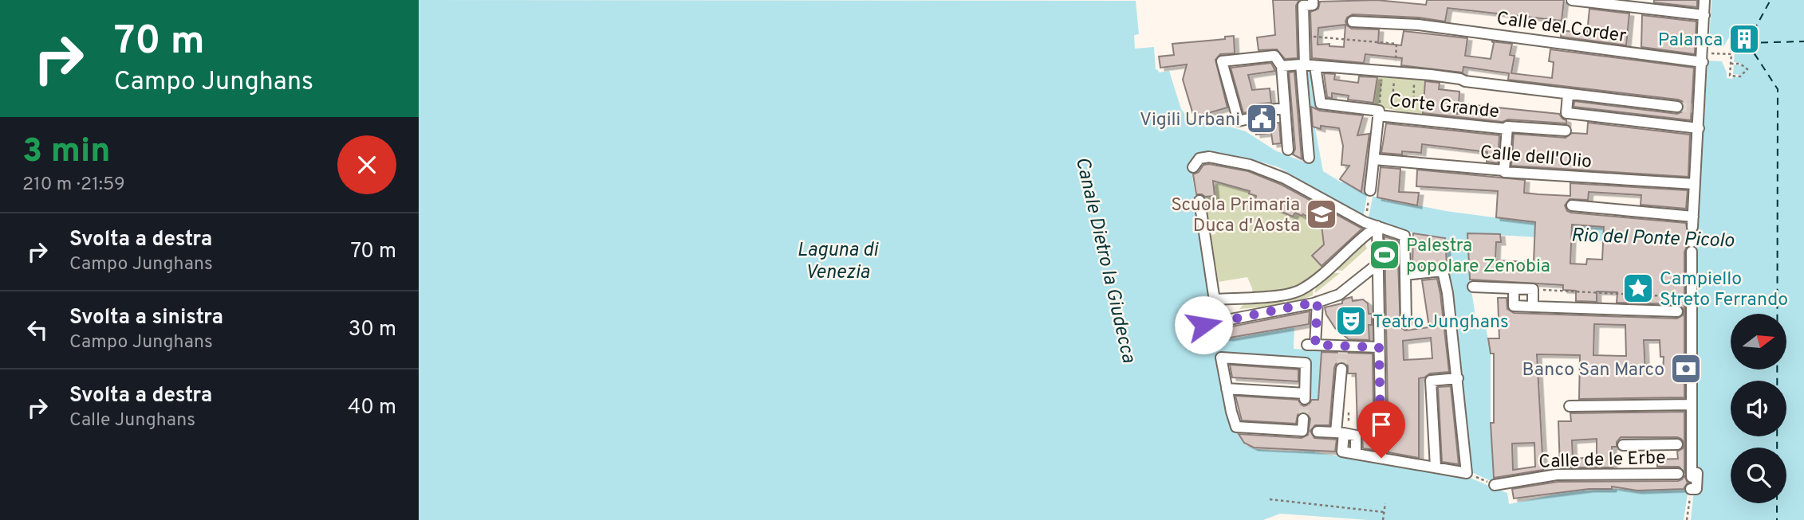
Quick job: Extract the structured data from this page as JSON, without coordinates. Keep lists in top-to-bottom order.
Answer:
{
  "streets": {
    "street": [
      "Calle del Corder",
      "Corte Grande",
      "Calle dell'Olio",
      "Calle de le Erbe"
    ]
  },
  "water": ["Rio del Ponte Picolo", "Laguna di Venezia", "Canale Dietro la Giudecca"],
  "places": {
    "building": ["Palanca"],
    "public building": ["Vigili Urbani"],
    "school or university": ["Scuola Primaria Duca d'Aosta"],
    "sports": ["Palestra popolare Zenobia"],
    "place": ["Campiello Streto Ferrando"],
    "theatre": ["Teatro Junghans"],
    "bank": ["Banco San Marco"]
  },
  "north": "right",
  "page": {
    "turn": ["70 m", "Campo Junghans"],
    "heading": ["3 min", "210 m · 21:59"],
    "list": [
      {
        "name": "Svolta a destra",
        "note": "Campo Junghans",
        "value": "70 m"
      },
      {
        "name": "Svolta a sinistra",
        "note": "Campo Junghans",
        "value": "30 m"
      },
      {
        "name": "Svolta a destra",
        "note": "Calle Junghans",
        "value": "40 m"
      }
    ]
  }
}
